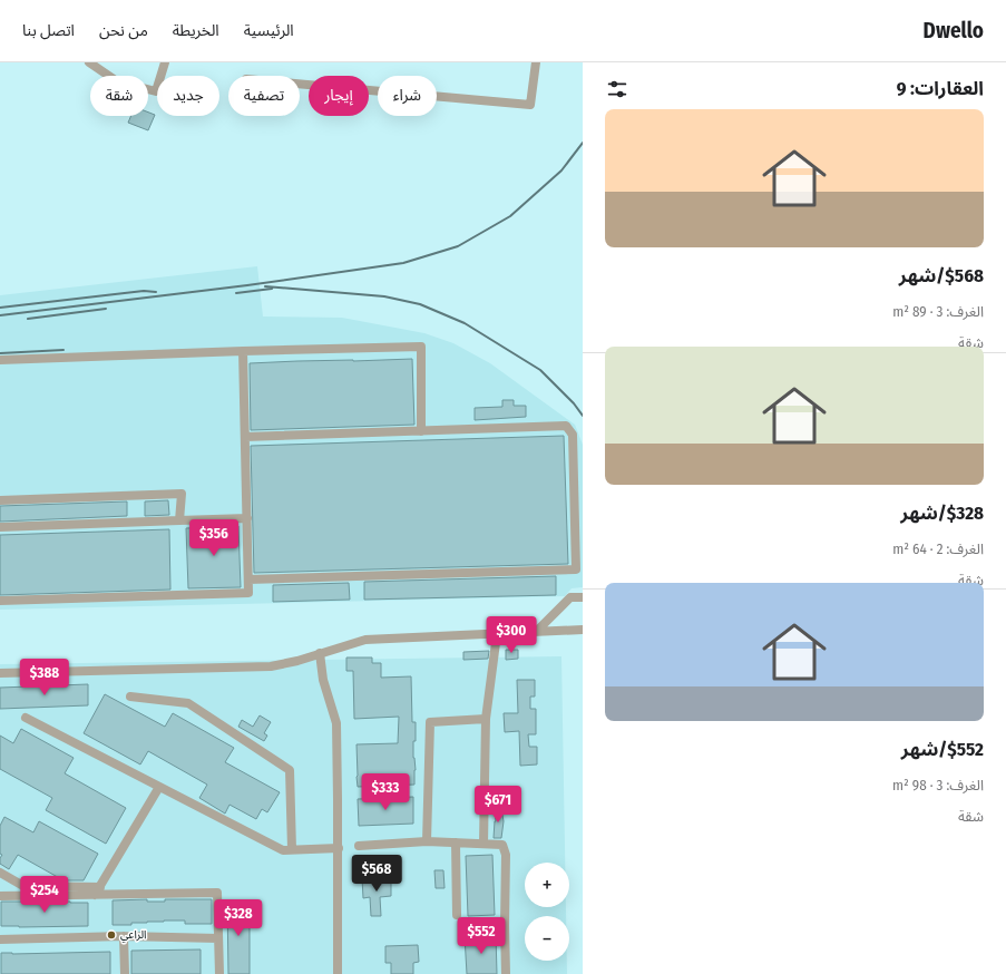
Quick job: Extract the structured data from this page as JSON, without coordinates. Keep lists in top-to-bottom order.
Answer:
{
  "places": ["الراعي"],
  "page": {
    "header": "Dwello",
    "nav": [
      "الرئيسية",
      "الخريطة",
      "من نحن",
      "اتصل بنا"
    ],
    "heading": "العقارات: 9",
    "chip": [
      "شراء",
      "إيجار",
      "تصفية",
      "جديد",
      "شقة"
    ],
    "list": [
      {
        "name": "$568/شهر",
        "note": "الغرف: 3 · 89 m² · شقة"
      },
      {
        "name": "$328/شهر",
        "note": "الغرف: 2 · 64 m² · شقة"
      },
      {
        "name": "$552/شهر",
        "note": "الغرف: 3 · 98 m² · شقة"
      }
    ],
    "price": [
      "$356",
      "$300",
      "$388",
      "$333",
      "$671",
      "$568",
      "$254",
      "$328",
      "$552"
    ],
    "map_buttons": ["+", "−"]
  }
}
